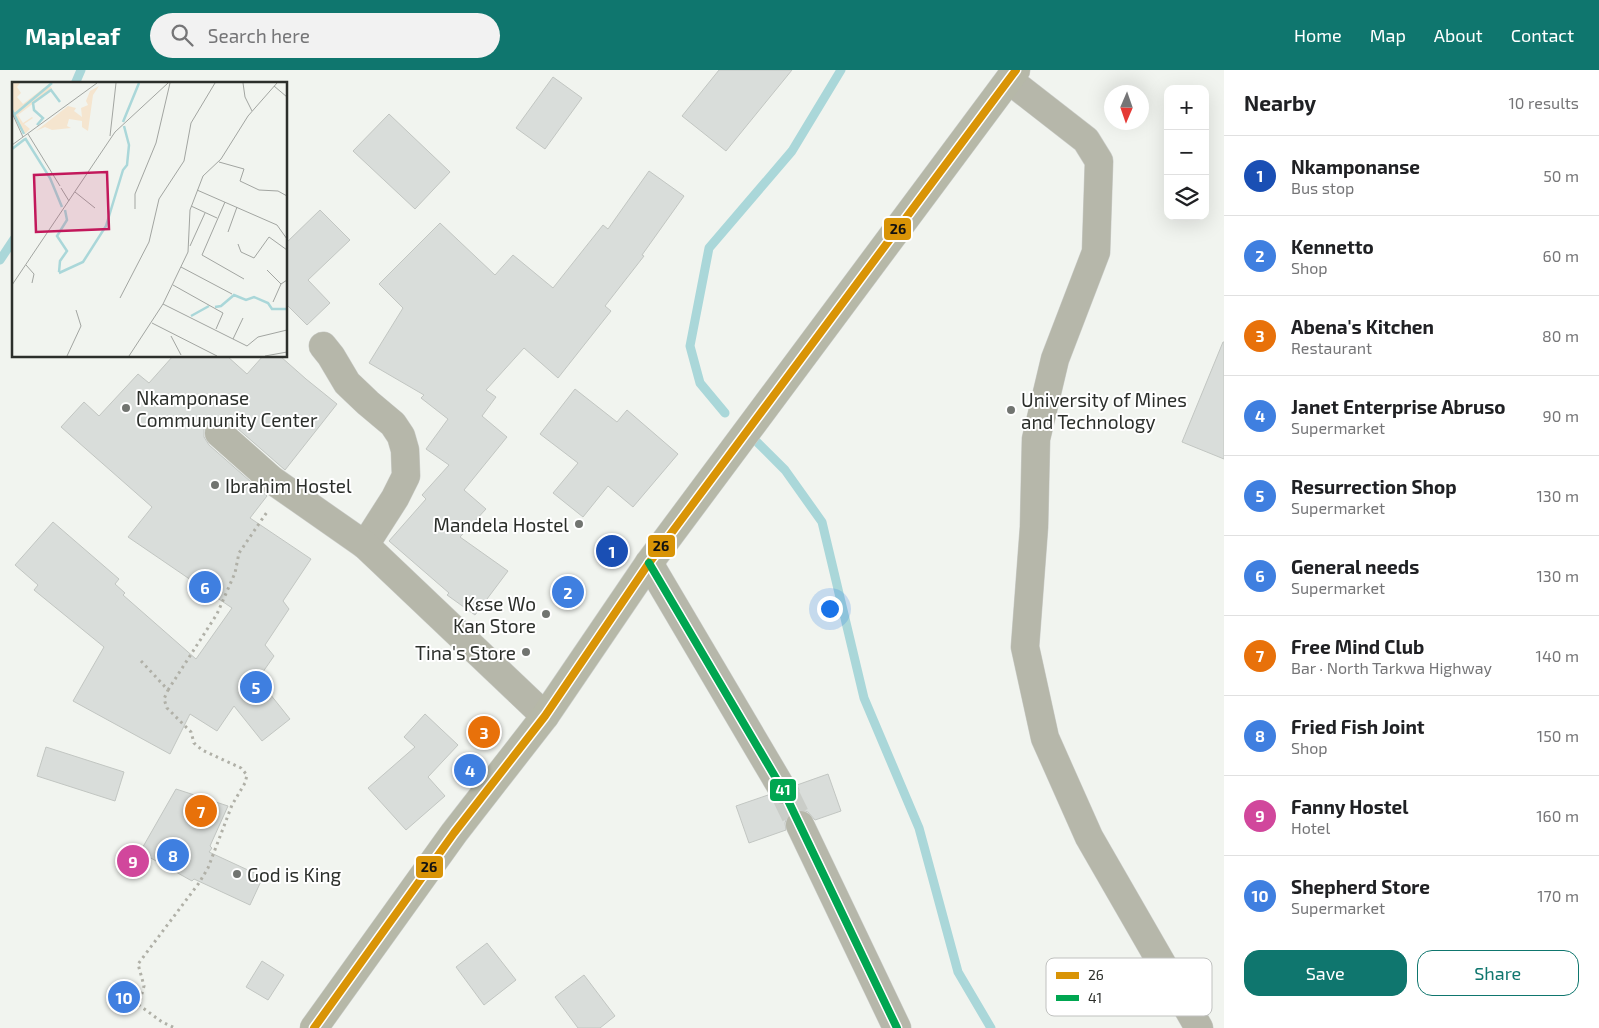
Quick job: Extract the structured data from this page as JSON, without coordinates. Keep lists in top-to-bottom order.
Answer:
{
  "places": [
    "Nkamponase Commununity Center",
    "University of Mines and Technology",
    "Ibrahim Hostel",
    "Mandela Hostel",
    "Kɛse Wo Kan Store",
    "Tina's Store",
    "God is King"
  ],
  "lines": ["transit line 26", "transit line 41"],
  "legend": ["26", "41"],
  "north": "bottom",
  "page": {
    "header": "Mapleaf",
    "search": "Search here",
    "nav": [
      "Home",
      "Map",
      "About",
      "Contact"
    ],
    "heading": ["Nearby", "10 results"],
    "map_buttons": ["+", "−"],
    "list": [
      {
        "mark": "1",
        "name": "Nkamponanse",
        "note": "Bus stop",
        "value": "50 m"
      },
      {
        "mark": "2",
        "name": "Kennetto",
        "note": "Shop",
        "value": "60 m"
      },
      {
        "mark": "3",
        "name": "Abena's Kitchen",
        "note": "Restaurant",
        "value": "80 m"
      },
      {
        "mark": "4",
        "name": "Janet Enterprise Abruso",
        "note": "Supermarket",
        "value": "90 m"
      },
      {
        "mark": "5",
        "name": "Resurrection Shop",
        "note": "Supermarket",
        "value": "130 m"
      },
      {
        "mark": "6",
        "name": "General needs",
        "note": "Supermarket",
        "value": "130 m"
      },
      {
        "mark": "7",
        "name": "Free Mind Club",
        "note": "Bar · North Tarkwa Highway",
        "value": "140 m"
      },
      {
        "mark": "8",
        "name": "Fried Fish Joint",
        "note": "Shop",
        "value": "150 m"
      },
      {
        "mark": "9",
        "name": "Fanny Hostel",
        "note": "Hotel",
        "value": "160 m"
      },
      {
        "mark": "10",
        "name": "Shepherd Store",
        "note": "Supermarket",
        "value": "170 m"
      }
    ],
    "pins": [
      "1",
      "6",
      "2",
      "5",
      "3",
      "4",
      "7",
      "8",
      "9",
      "10"
    ],
    "buttons": ["Save", "Share"]
  }
}
